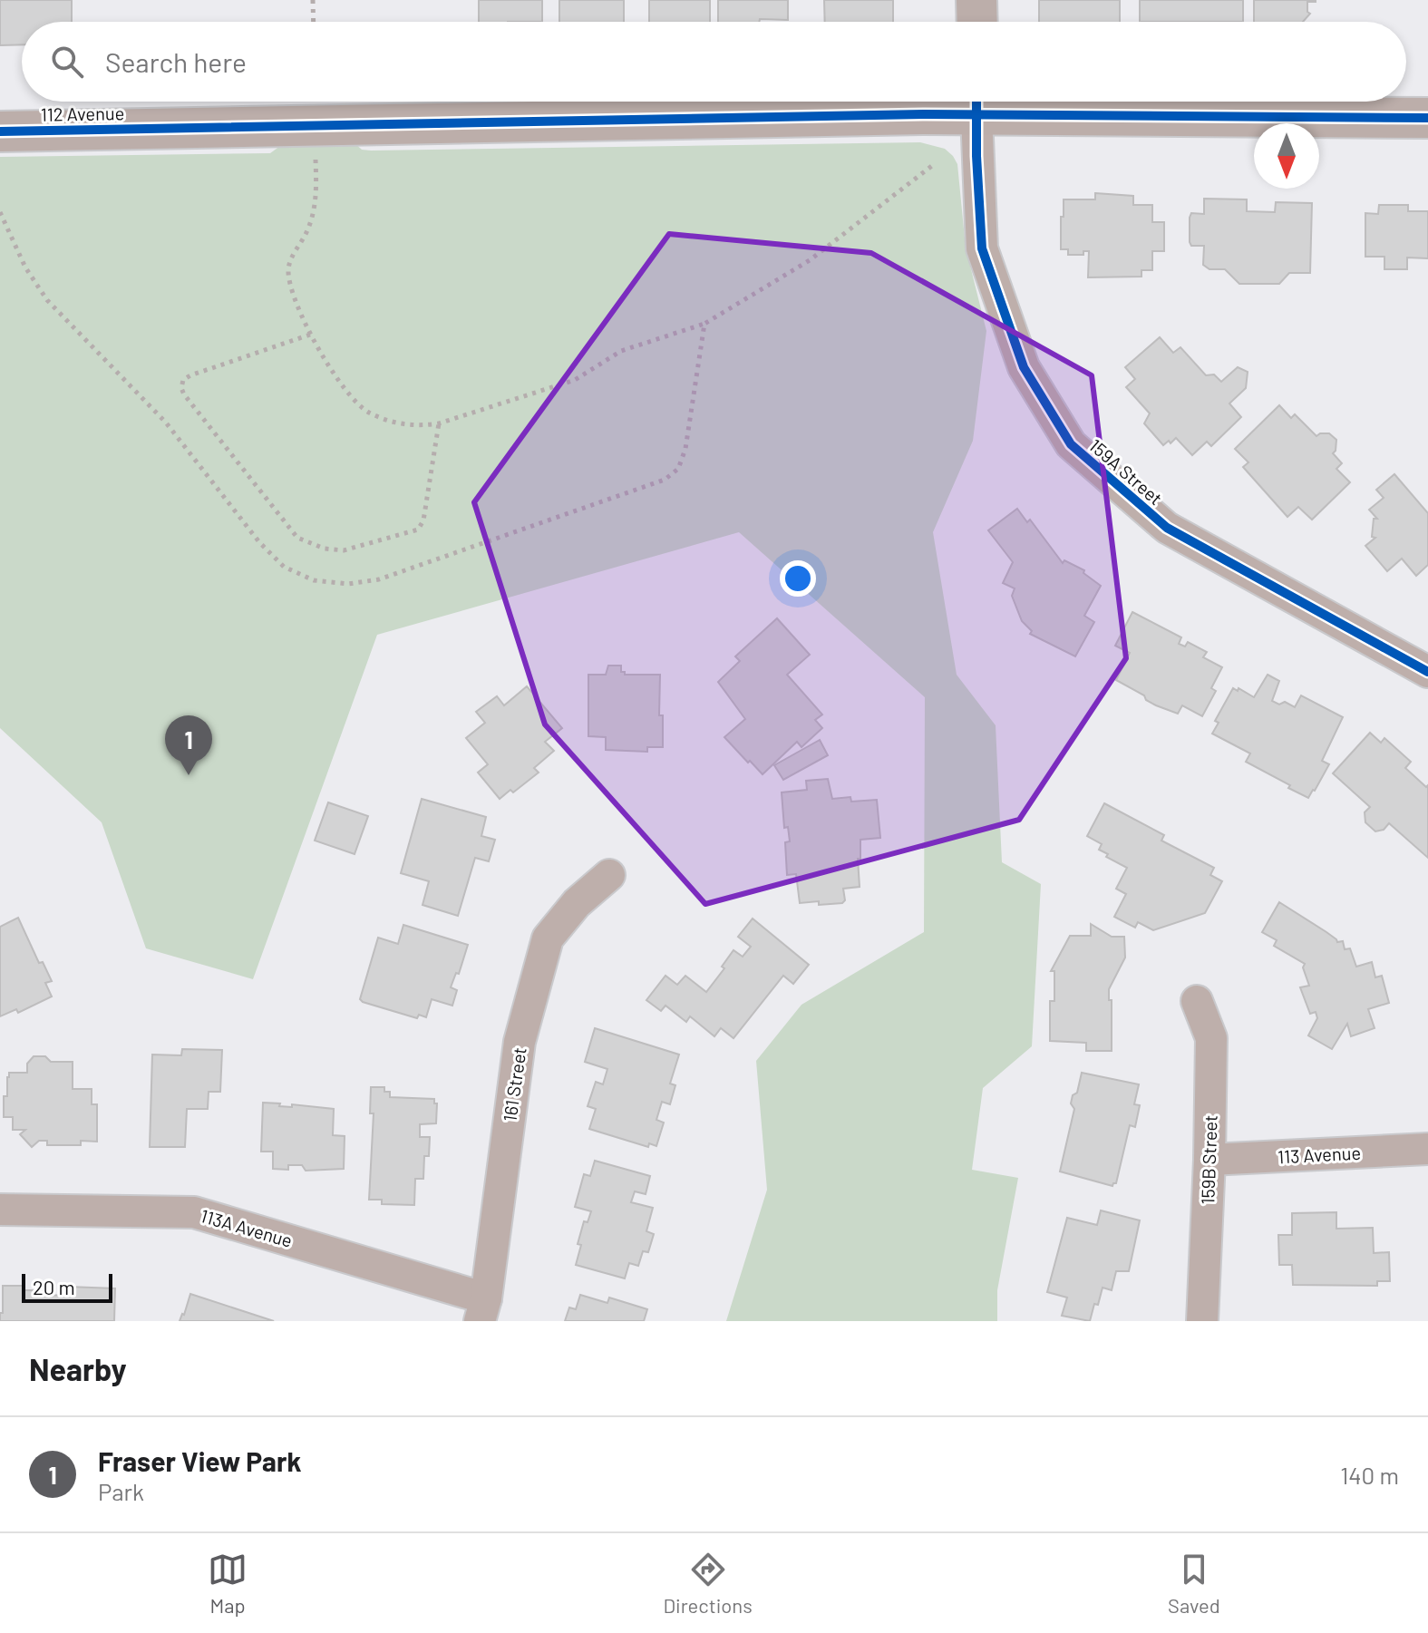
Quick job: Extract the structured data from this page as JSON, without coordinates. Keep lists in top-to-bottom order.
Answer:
{
  "streets": {
    "street": [
      "112 Avenue",
      "159A Street",
      "161 Street",
      "113 Avenue",
      "159B Street",
      "113A Avenue"
    ]
  },
  "crossings": [
    ["112 Avenue", "159A Street"],
    ["161 Street", "113A Avenue"],
    ["113 Avenue", "159B Street"]
  ],
  "scale_bar": "20 m",
  "north": "bottom",
  "page": {
    "search": "Search here",
    "pins": "1",
    "scale": "20 m",
    "heading": "Nearby",
    "list": [
      {
        "mark": "1",
        "name": "Fraser View Park",
        "note": "Park",
        "value": "140 m"
      }
    ],
    "nav": ["Map", "Directions", "Saved"]
  }
}
